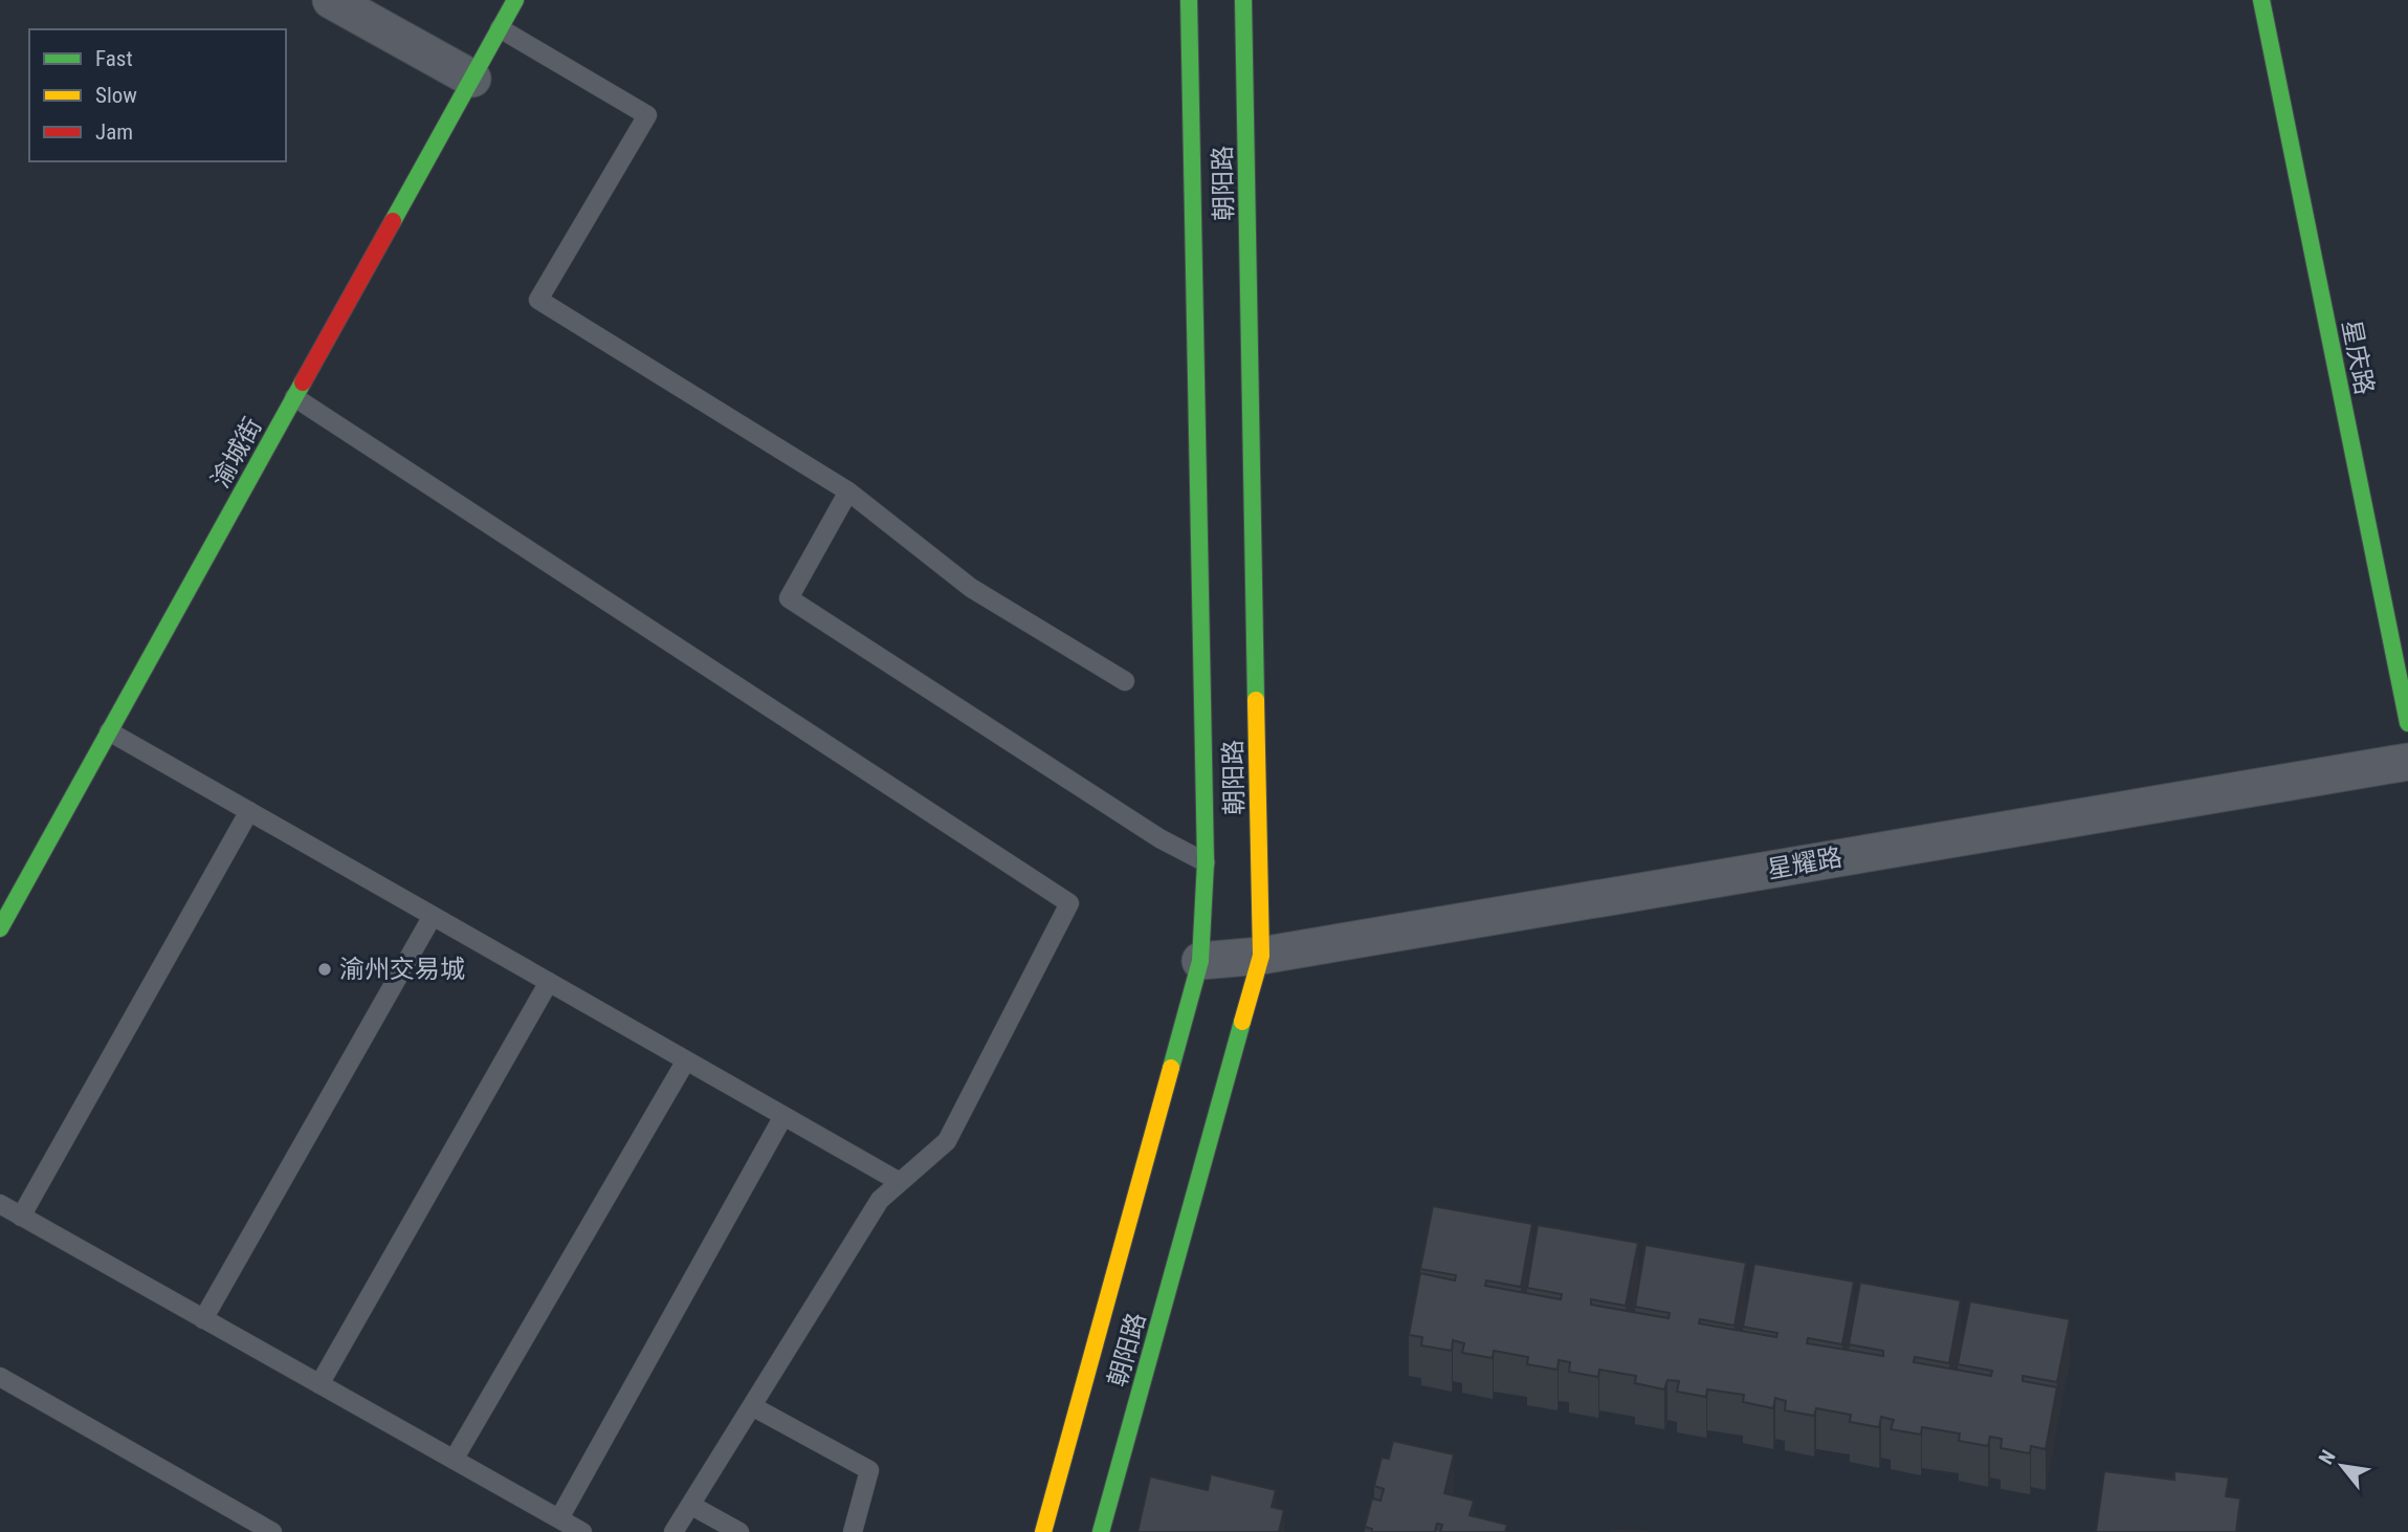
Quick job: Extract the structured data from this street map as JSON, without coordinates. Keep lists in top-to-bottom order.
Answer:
{
  "streets": {
    "main road": ["朝阳路", "星庆路", "渝城街"],
    "street": ["星耀路"]
  },
  "crossings": [
    ["朝阳路", "星耀路"]
  ],
  "places": ["渝州交易城"],
  "legend": ["Fast", "Slow", "Jam"],
  "north": "top left"
}
